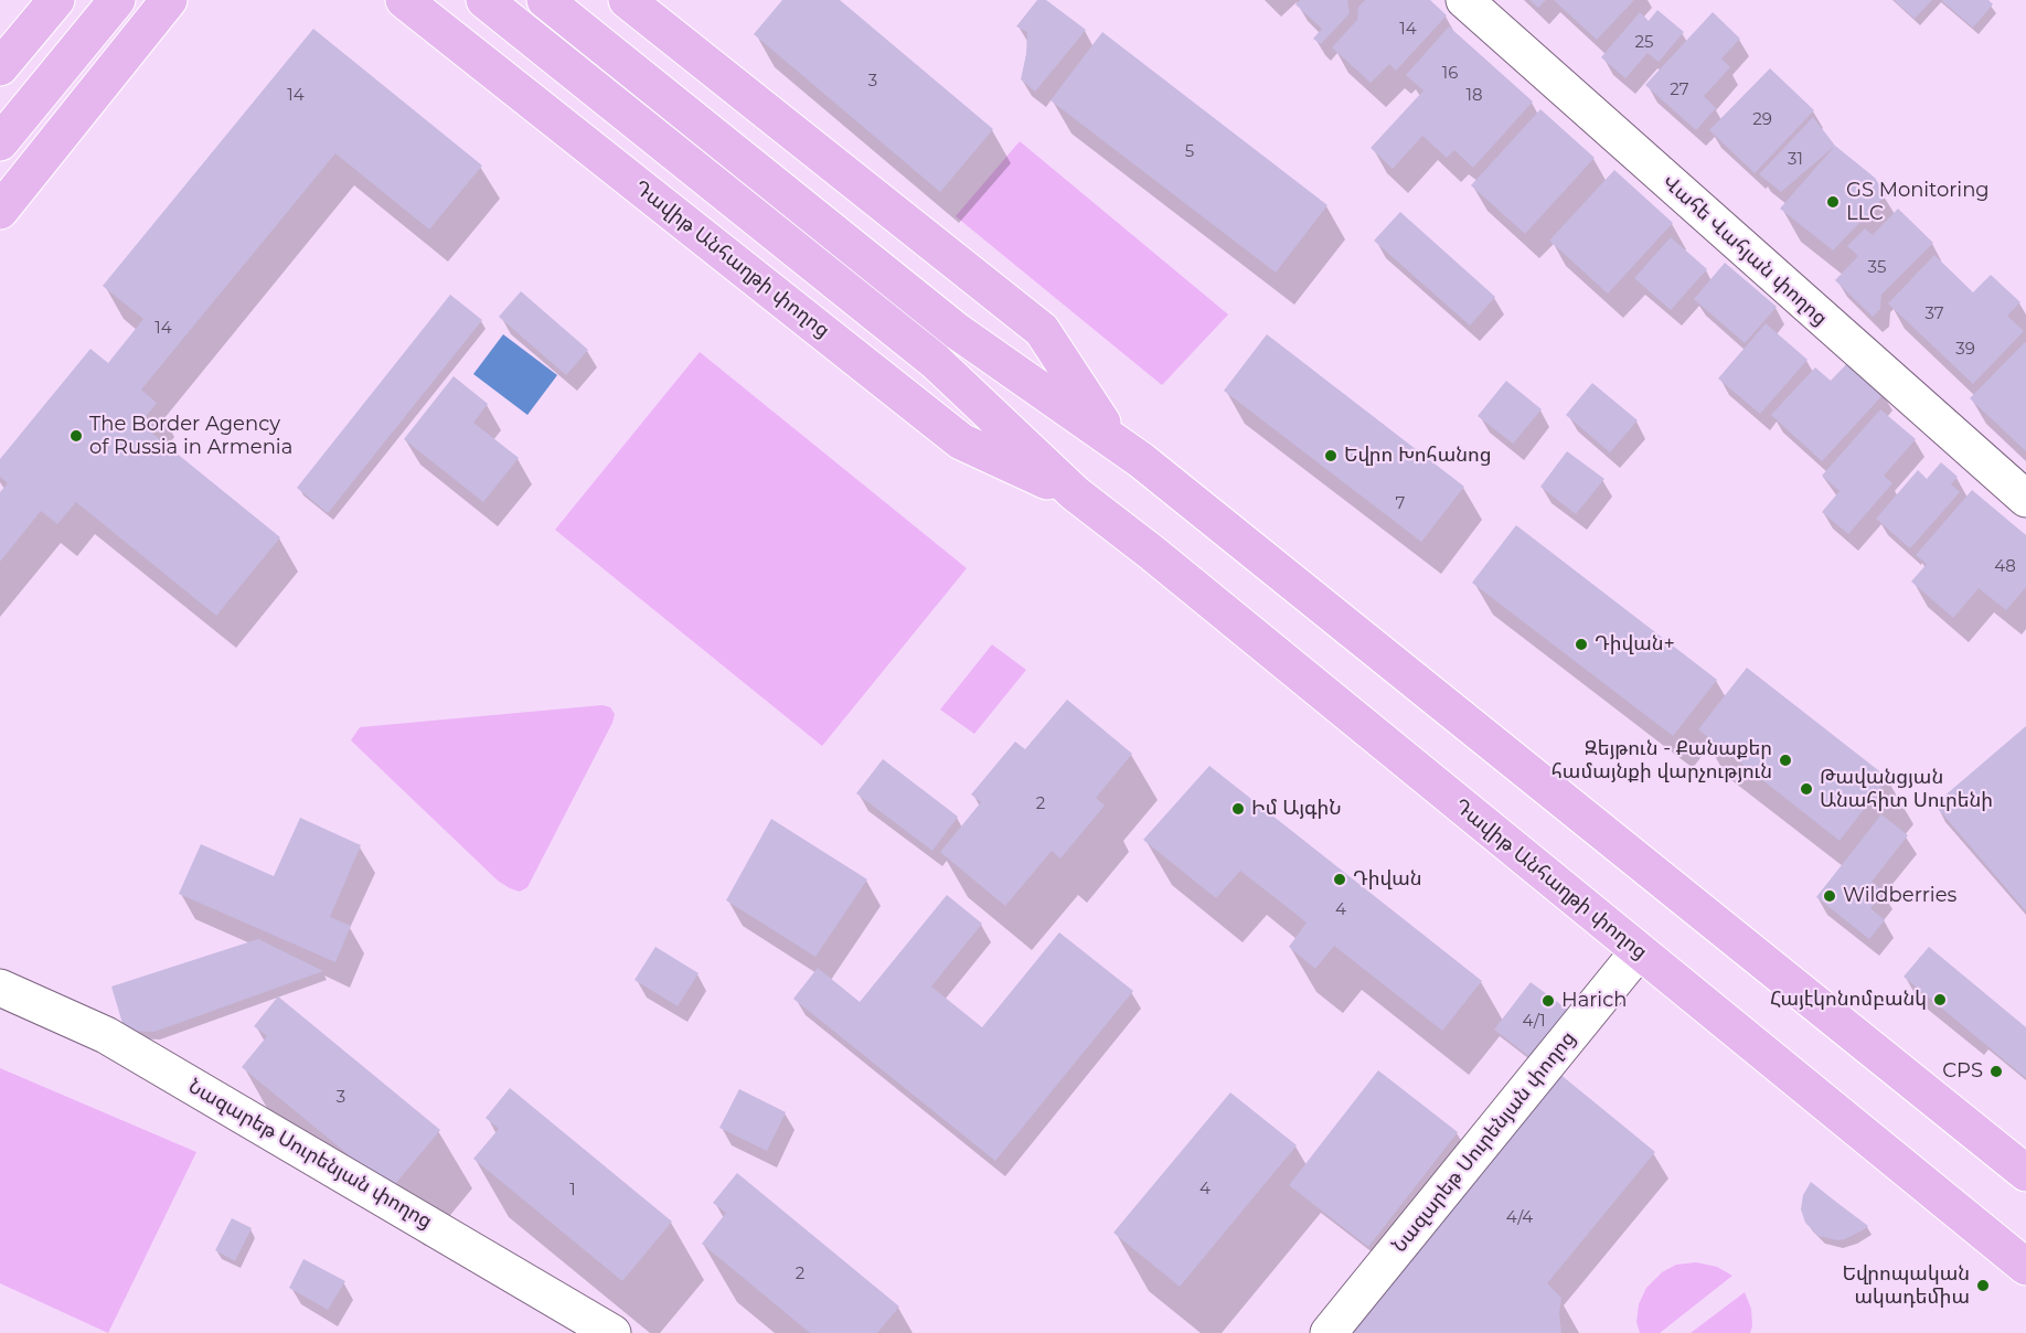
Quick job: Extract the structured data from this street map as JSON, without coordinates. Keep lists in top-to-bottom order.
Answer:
{
  "streets": {
    "main road": ["Դավիթ Անհաղթի փողոց"],
    "street": ["Վահե Վահյան փողոց", "Նազարեթ Սուրենյան փողոց"]
  },
  "crossings": [
    ["Դավիթ Անհաղթի փողոց", "Նազարեթ Սուրենյան փողոց"]
  ],
  "places": [
    "GS Monitoring LLC",
    "The Border Agency of Russia in Armenia",
    "Եվրո Խոհանոց",
    "Դիվան+",
    "Զեյթուն - Քանաքեր համայնքի վարչություն",
    "Թավանցյան Անահիտ Սուրենի",
    "Իմ ԱյգիՆ",
    "Դիվան",
    "Wildberries",
    "Հայէկոնոմբանկ",
    "Harich",
    "CPS",
    "Եվրոպական ակադեմիա"
  ],
  "house_numbers": [
    "14",
    "25",
    "16",
    "3",
    "27",
    "14",
    "18",
    "29",
    "5",
    "31",
    "35",
    "37",
    "14",
    "39",
    "7",
    "48",
    "2",
    "4",
    "4/1",
    "3",
    "4",
    "1",
    "4/4",
    "2"
  ]
}
